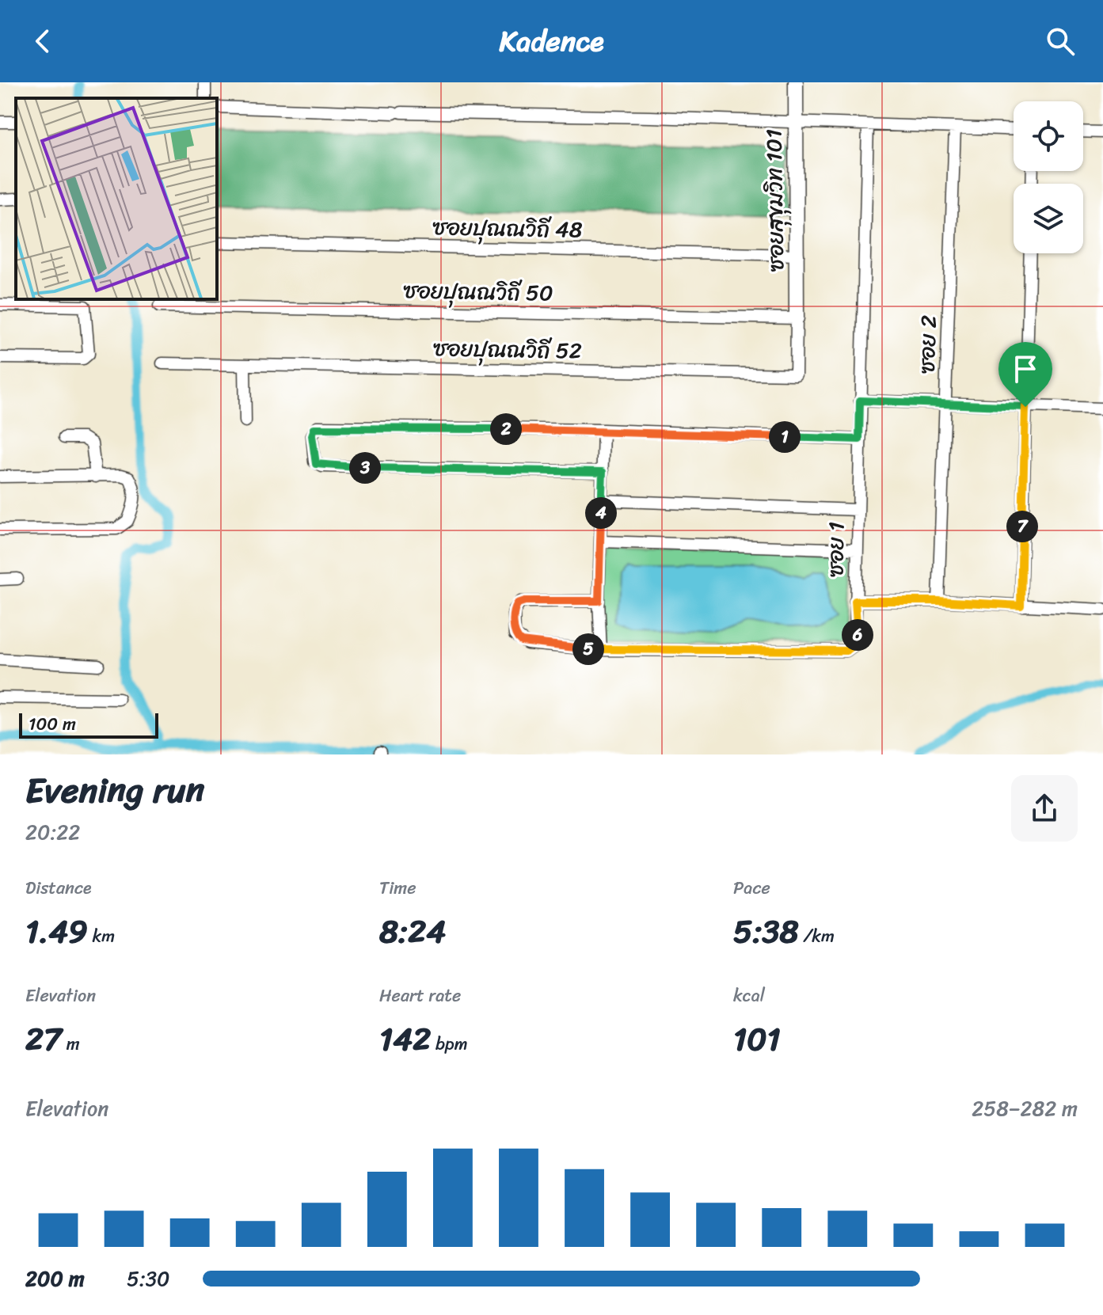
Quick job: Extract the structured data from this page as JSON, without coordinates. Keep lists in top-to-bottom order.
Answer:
{
  "streets": {
    "street": [
      "ซอยสุขุมวิท 101",
      "ซอยปุณณวิถี 48",
      "ซอยปุณณวิถี 50",
      "ซอย 2",
      "ซอยปุณณวิถี 52",
      "ซอย 1"
    ]
  },
  "crossings": [
    ["ซอยสุขุมวิท 101", "ซอยปุณณวิถี 48"],
    ["ซอยสุขุมวิท 101", "ซอยปุณณวิถี 50"],
    ["ซอยสุขุมวิท 101", "ซอยปุณณวิถี 52"],
    ["ซอยปุณณวิถี 50", "ซอยปุณณวิถี 52"]
  ],
  "scale_bar": "100 m",
  "page": {
    "header": "Kadence",
    "pins": [
      "2",
      "1",
      "3",
      "4",
      "7",
      "6",
      "5"
    ],
    "scale": "100 m",
    "heading": ["Evening run", "20:22"],
    "stats": [
      ["Distance", "1.49 km"],
      ["Time", "8:24"],
      ["Pace", "5:38 /km"],
      ["Elevation", "27 m"],
      ["Heart rate", "142 bpm"],
      ["kcal", "101"]
    ],
    "chart": ["Elevation", "258–282 m"],
    "list": [
      {
        "name": "200 m",
        "note": "5:30"
      }
    ]
  }
}
